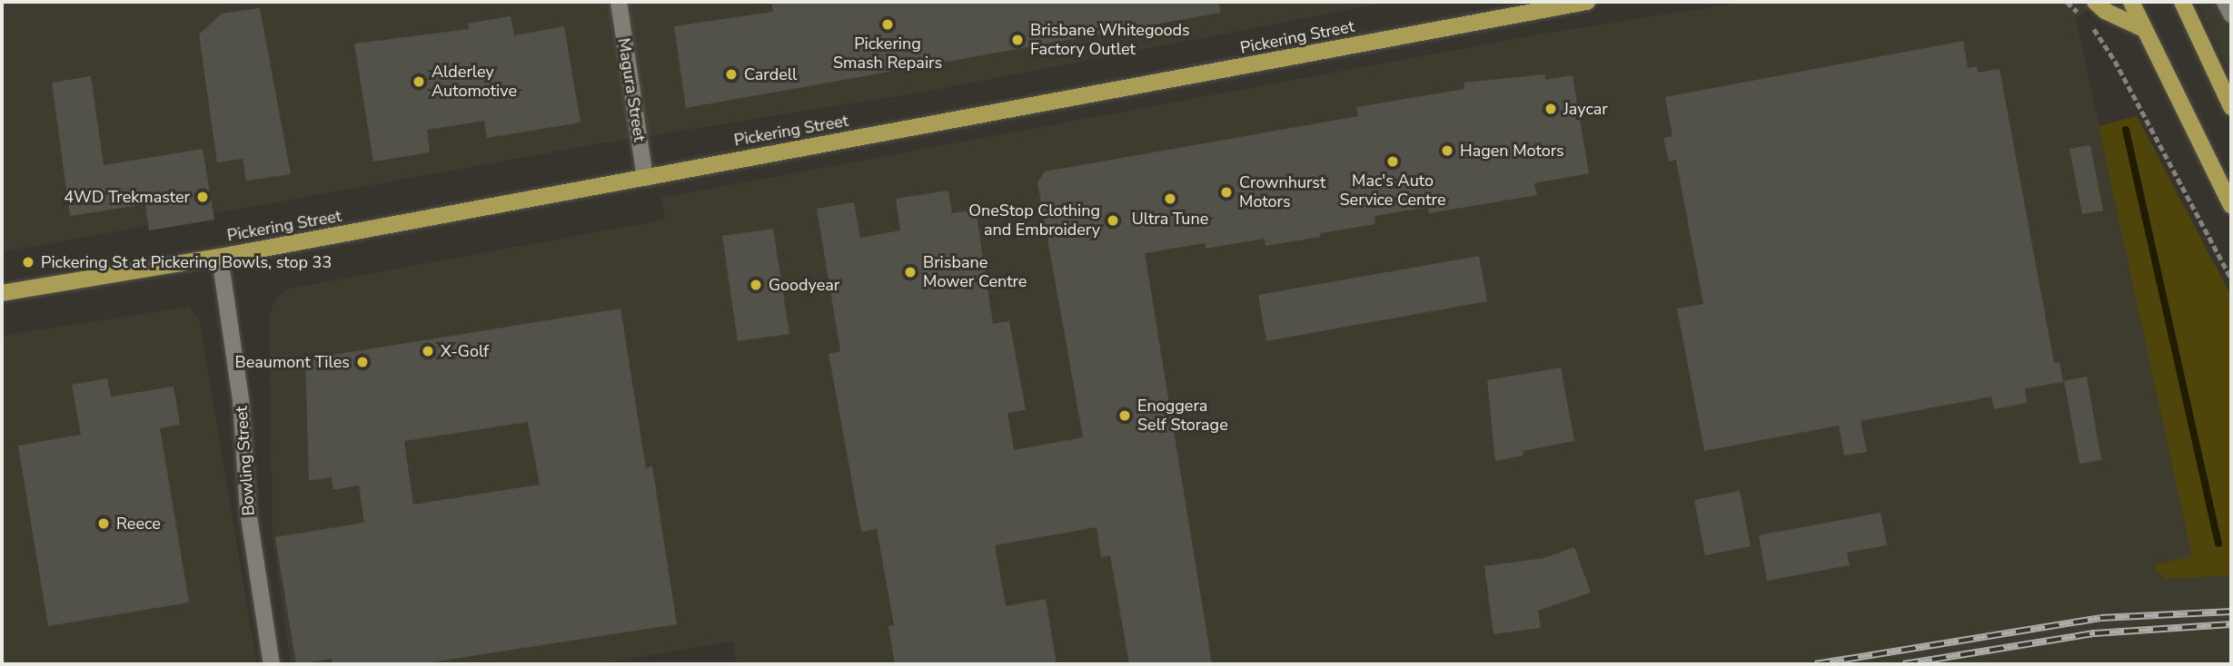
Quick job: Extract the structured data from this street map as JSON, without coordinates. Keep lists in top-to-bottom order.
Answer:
{
  "streets": {
    "main road": ["Pickering Street"],
    "street": ["Magura Street", "Bowling Street"]
  },
  "crossings": [
    ["Pickering Street", "Magura Street"],
    ["Pickering Street", "Bowling Street"]
  ],
  "places": [
    "Pickering Smash Repairs",
    "Brisbane Whitegoods Factory Outlet",
    "Cardell",
    "Alderley Automotive",
    "Jaycar",
    "Hagen Motors",
    "Mac's Auto Service Centre",
    "Crownhurst Motors",
    "4WD Trekmaster",
    "Ultra Tune",
    "OneStop Clothing and Embroidery",
    "Pickering St at Pickering Bowls, stop 33",
    "Brisbane Mower Centre",
    "Goodyear",
    "X-Golf",
    "Beaumont Tiles",
    "Enoggera Self Storage",
    "Reece"
  ]
}
